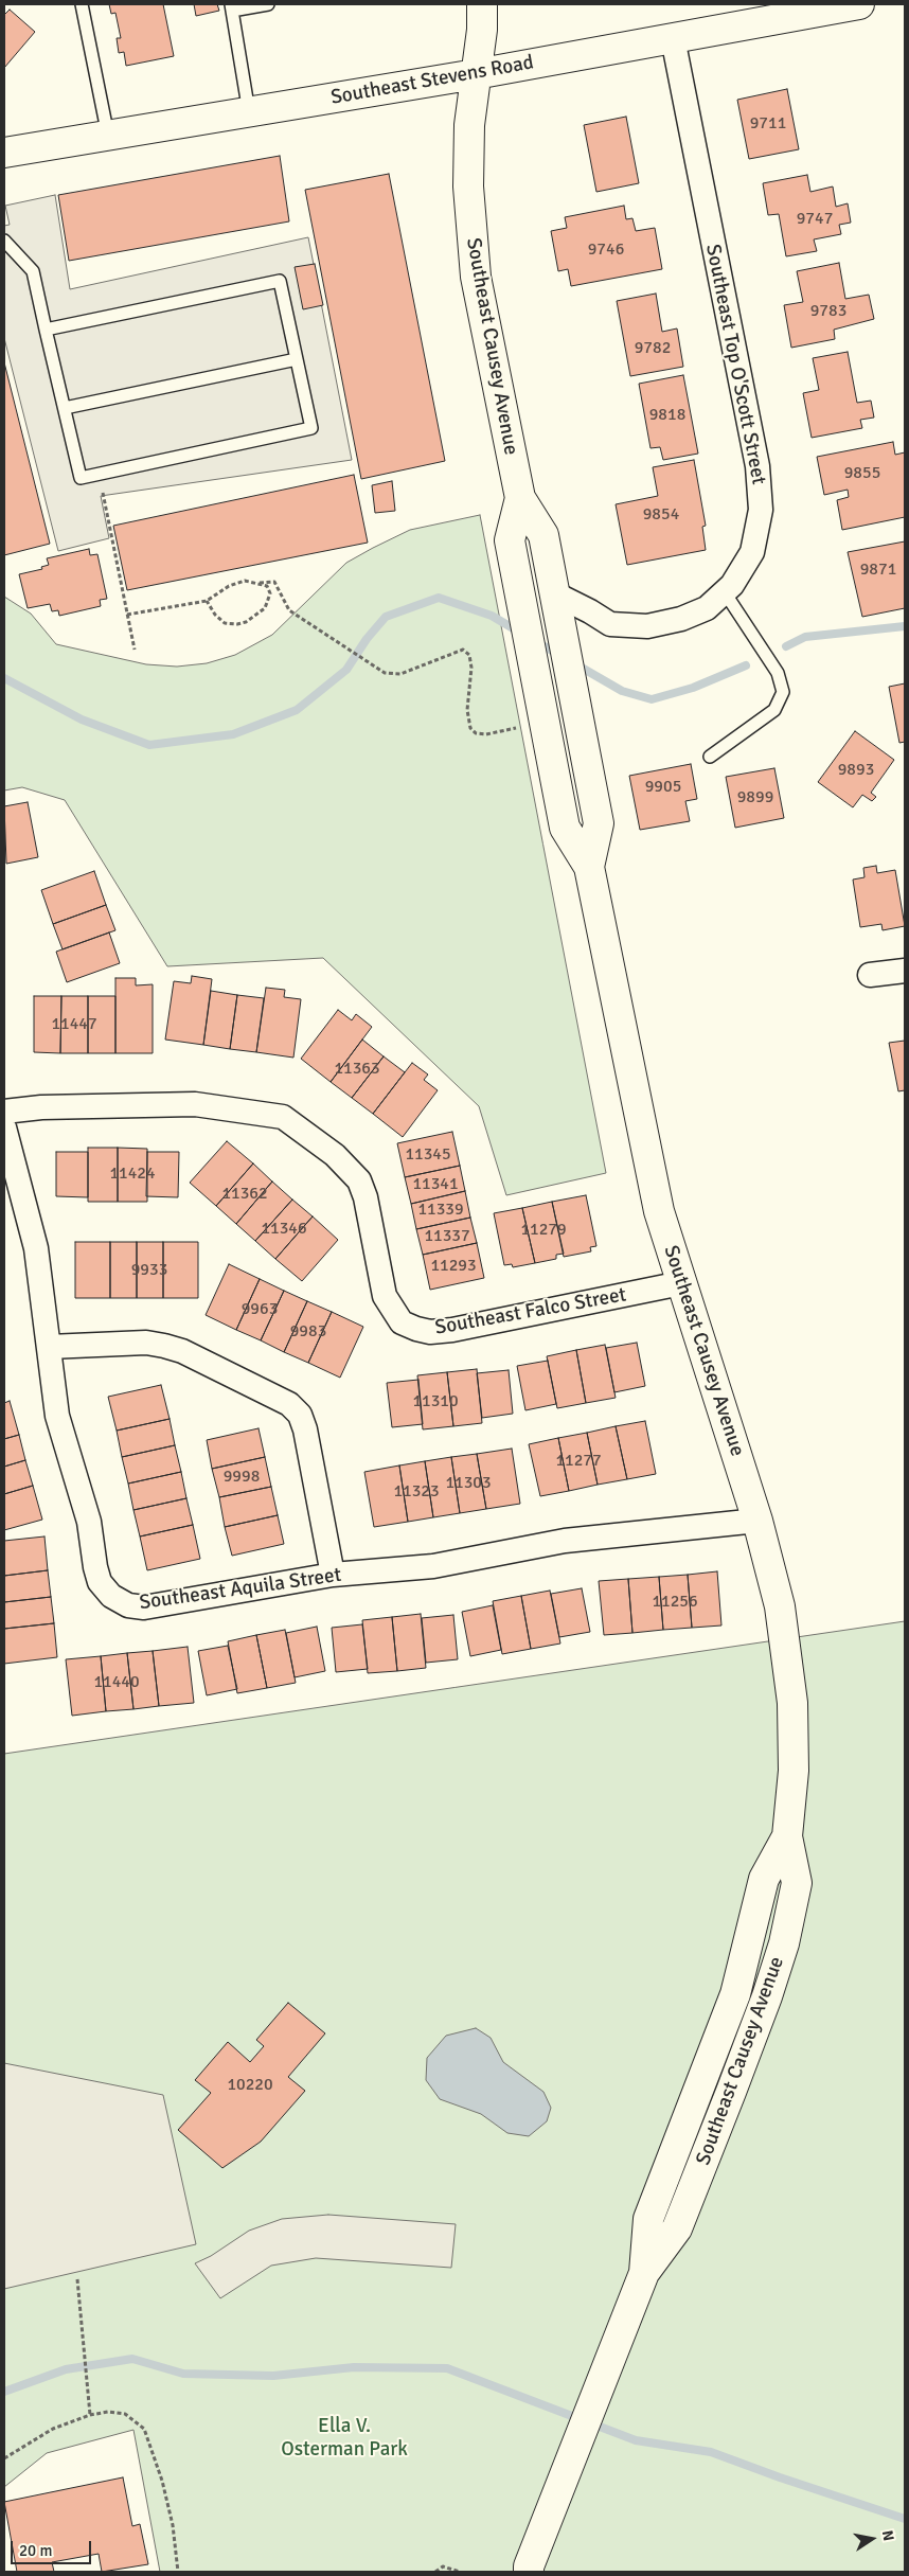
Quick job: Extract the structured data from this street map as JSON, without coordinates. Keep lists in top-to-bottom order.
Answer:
{
  "streets": {
    "street": [
      "Southeast Stevens Road",
      "Southeast Causey Avenue",
      "Southeast Top O'Scott Street",
      "Southeast Falco Street",
      "Southeast Aquila Street"
    ]
  },
  "crossings": [
    ["Southeast Stevens Road", "Southeast Causey Avenue"],
    ["Southeast Stevens Road", "Southeast Top O'Scott Street"],
    ["Southeast Causey Avenue", "Southeast Top O'Scott Street"],
    ["Southeast Causey Avenue", "Southeast Falco Street"],
    ["Southeast Causey Avenue", "Southeast Aquila Street"]
  ],
  "parks": ["Ella V. Osterman Park"],
  "house_numbers": [
    "9711",
    "9747",
    "9746",
    "9783",
    "9782",
    "9818",
    "9855",
    "9854",
    "9871",
    "9893",
    "9905",
    "9899",
    "11447",
    "11363",
    "11345",
    "11424",
    "11341",
    "11362",
    "11339",
    "11346",
    "11279",
    "11337",
    "11293",
    "9933",
    "9963",
    "9983",
    "11310",
    "11277",
    "9998",
    "11303",
    "11323",
    "11256",
    "11440",
    "10220"
  ],
  "scale_bar": "20 m",
  "north": "right"
}
